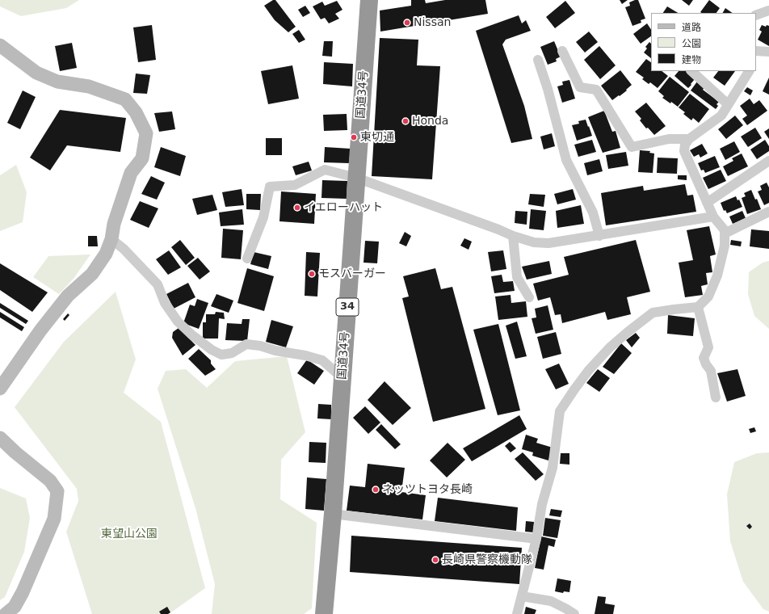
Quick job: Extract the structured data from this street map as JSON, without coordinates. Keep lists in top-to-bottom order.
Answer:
{
  "streets": {
    "highway": ["国道34号", "34"]
  },
  "parks": ["東望山公園"],
  "places": [
    "Nissan",
    "Honda",
    "東切通",
    "イエローハット",
    "モスバーガー",
    "ネッツトヨタ長崎",
    "長崎県警察機動隊"
  ],
  "legend": ["道路", "公園", "建物"]
}
